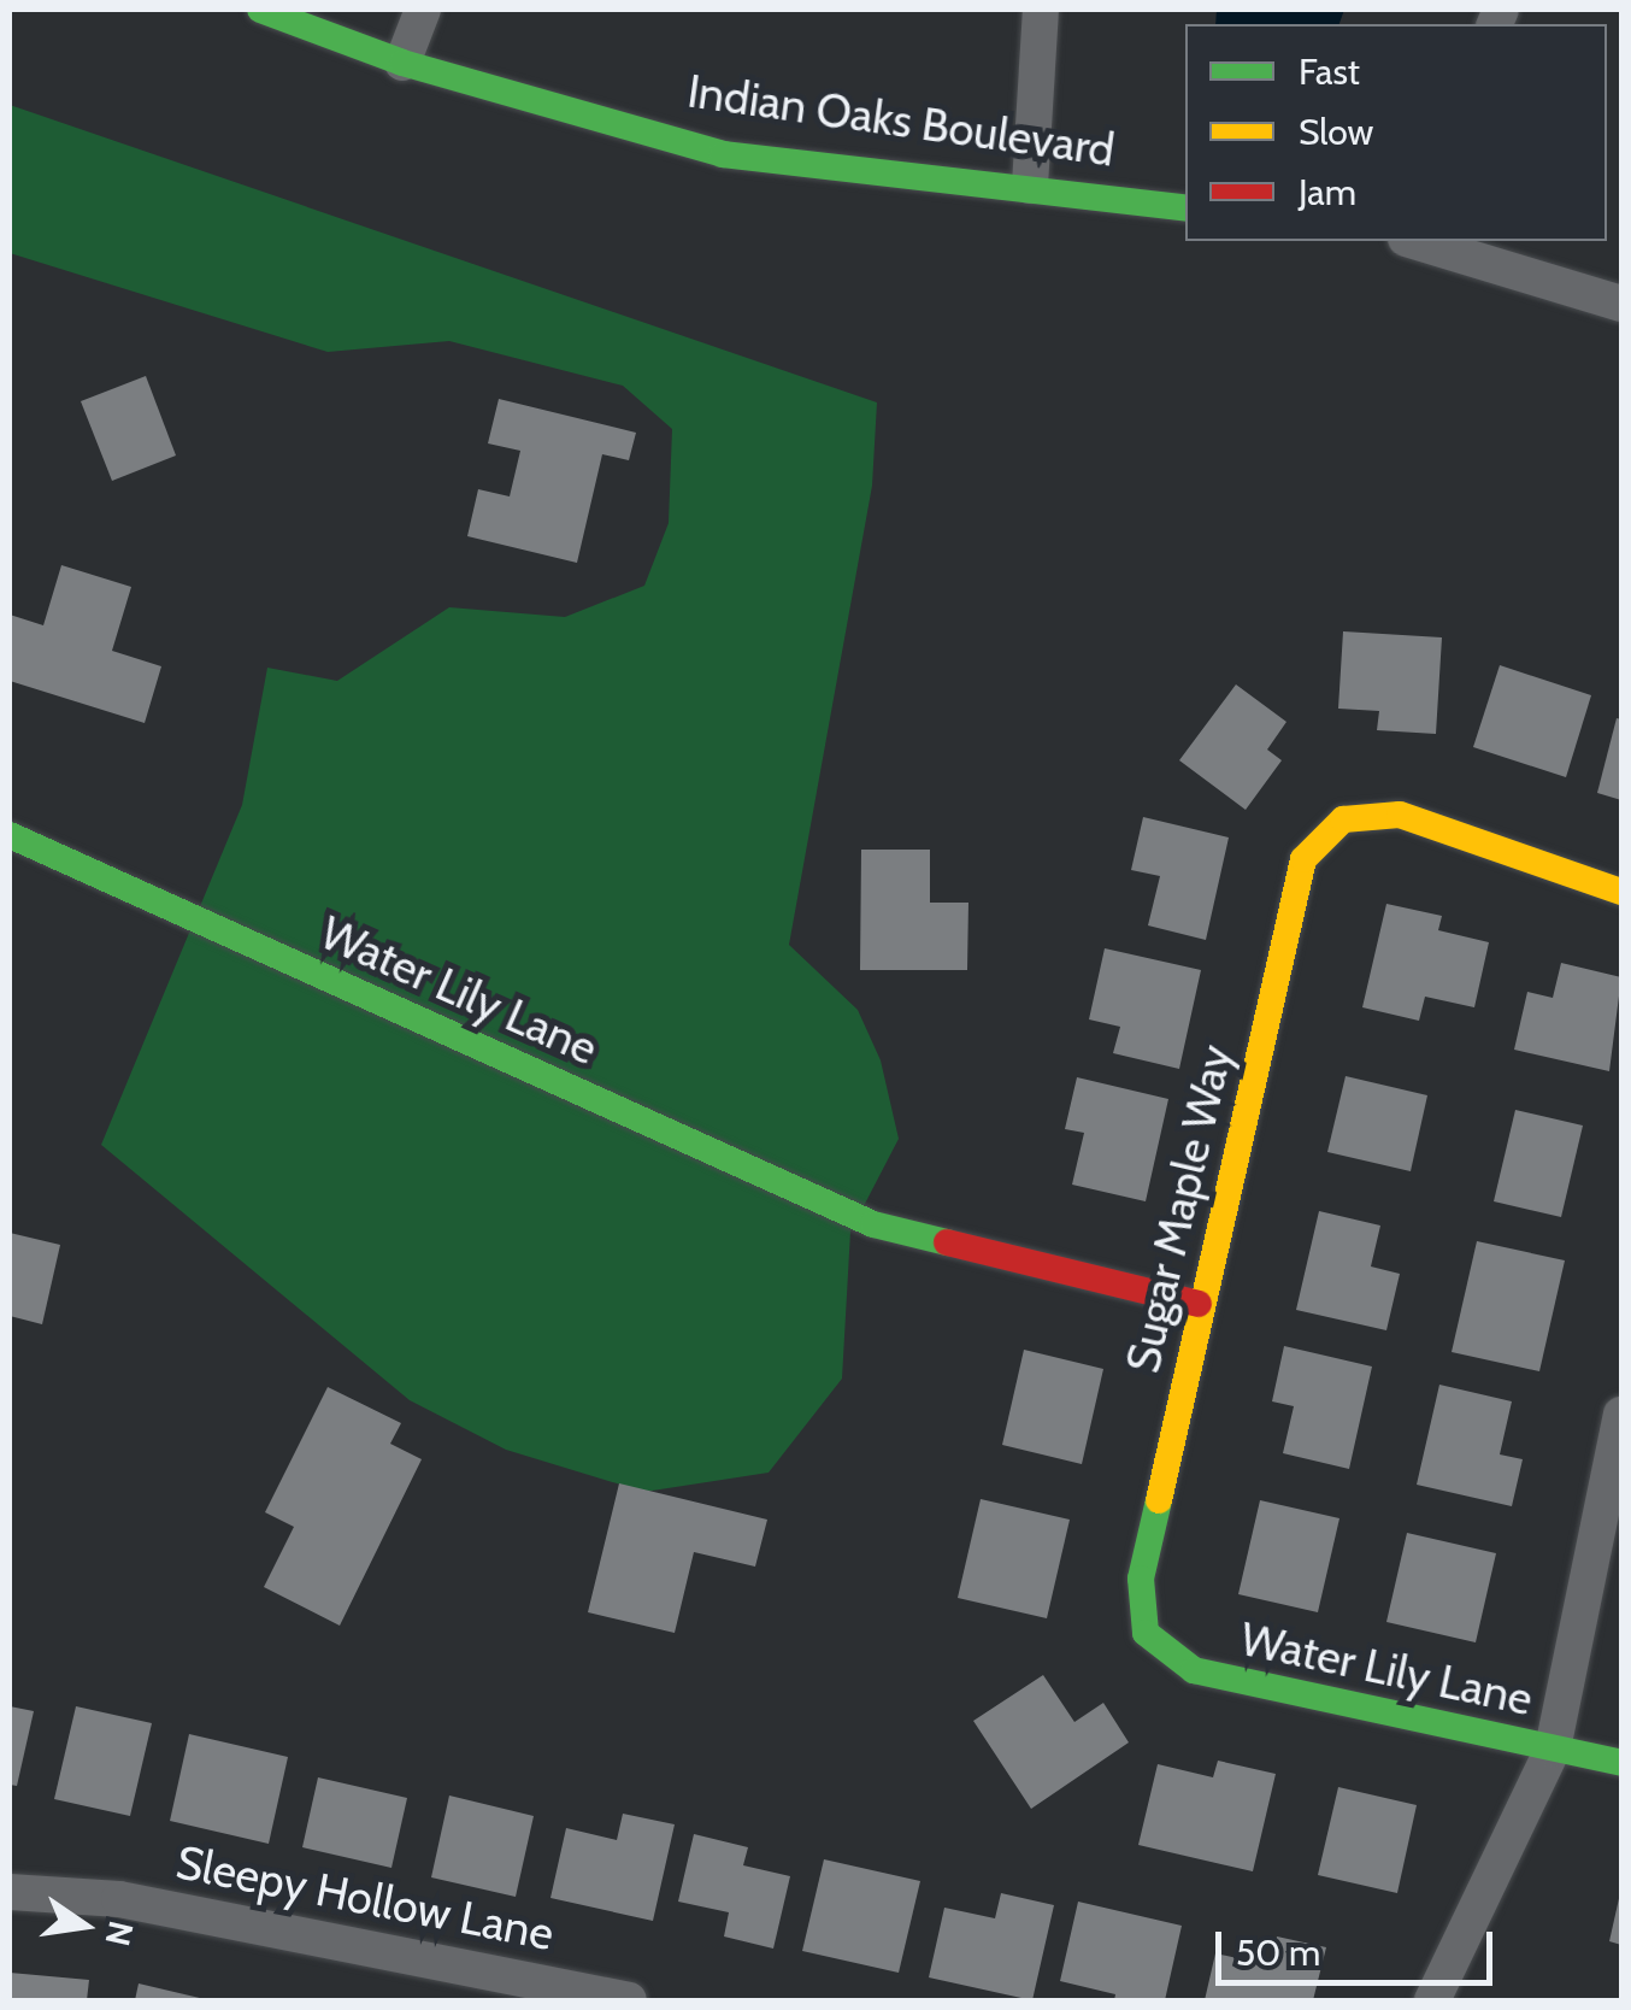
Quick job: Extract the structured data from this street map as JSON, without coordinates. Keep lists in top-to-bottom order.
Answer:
{
  "streets": {
    "street": [
      "Indian Oaks Boulevard",
      "Water Lily Lane",
      "Sugar Maple Way",
      "Sleepy Hollow Lane"
    ]
  },
  "crossings": [
    ["Water Lily Lane", "Sugar Maple Way"]
  ],
  "legend": ["Fast", "Slow", "Jam"],
  "scale_bar": "50 m",
  "north": "right"
}
